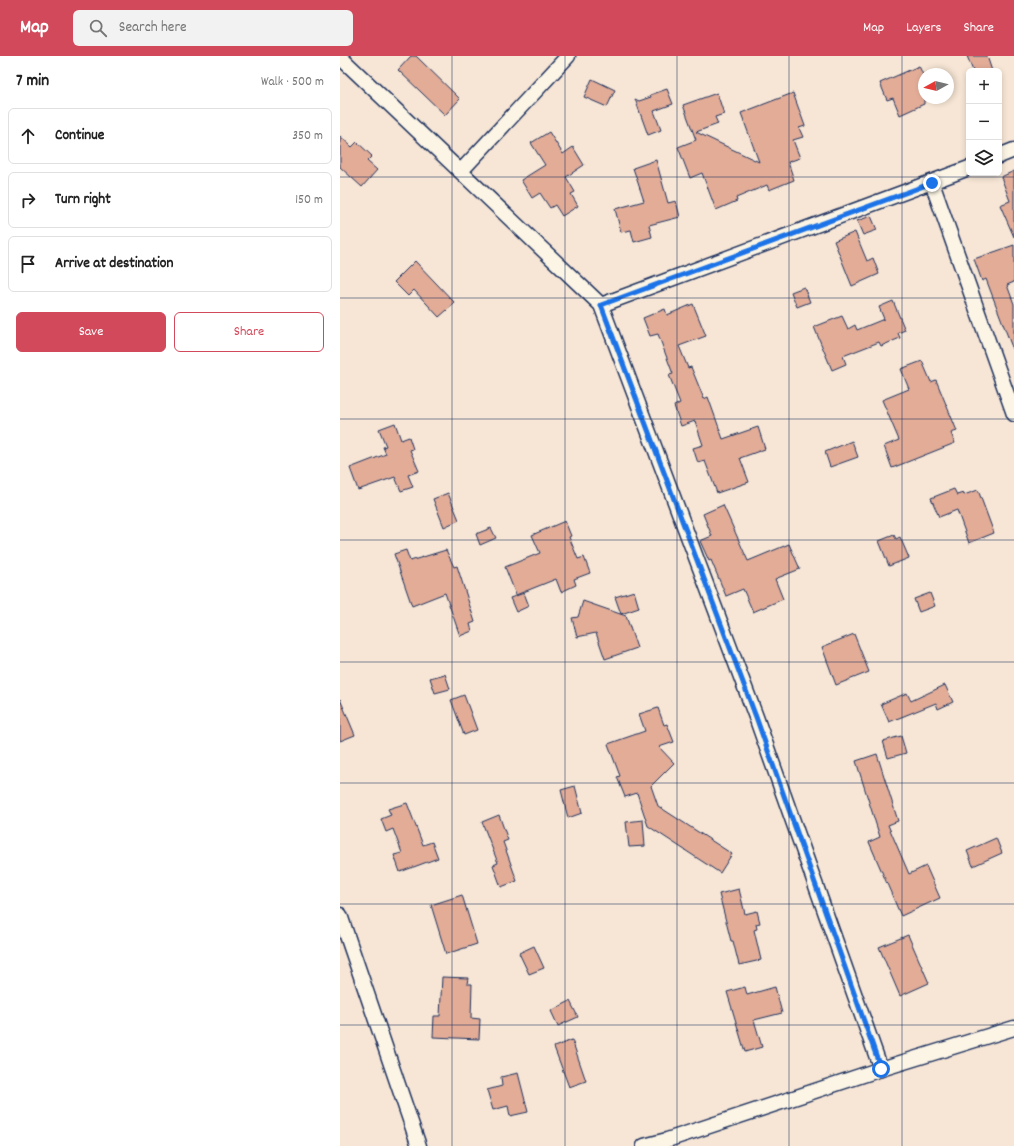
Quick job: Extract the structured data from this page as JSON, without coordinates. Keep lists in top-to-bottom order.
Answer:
{
  "north": "left",
  "page": {
    "header": "Map",
    "search": "Search here",
    "nav": ["Map", "Layers", "Share"],
    "heading": ["7 min", "Walk · 500 m"],
    "map_buttons": ["+", "−"],
    "list": [
      ["Continue", "350 m"],
      ["Turn right", "150 m"],
      "Arrive at destination"
    ],
    "buttons": ["Save", "Share"]
  }
}
